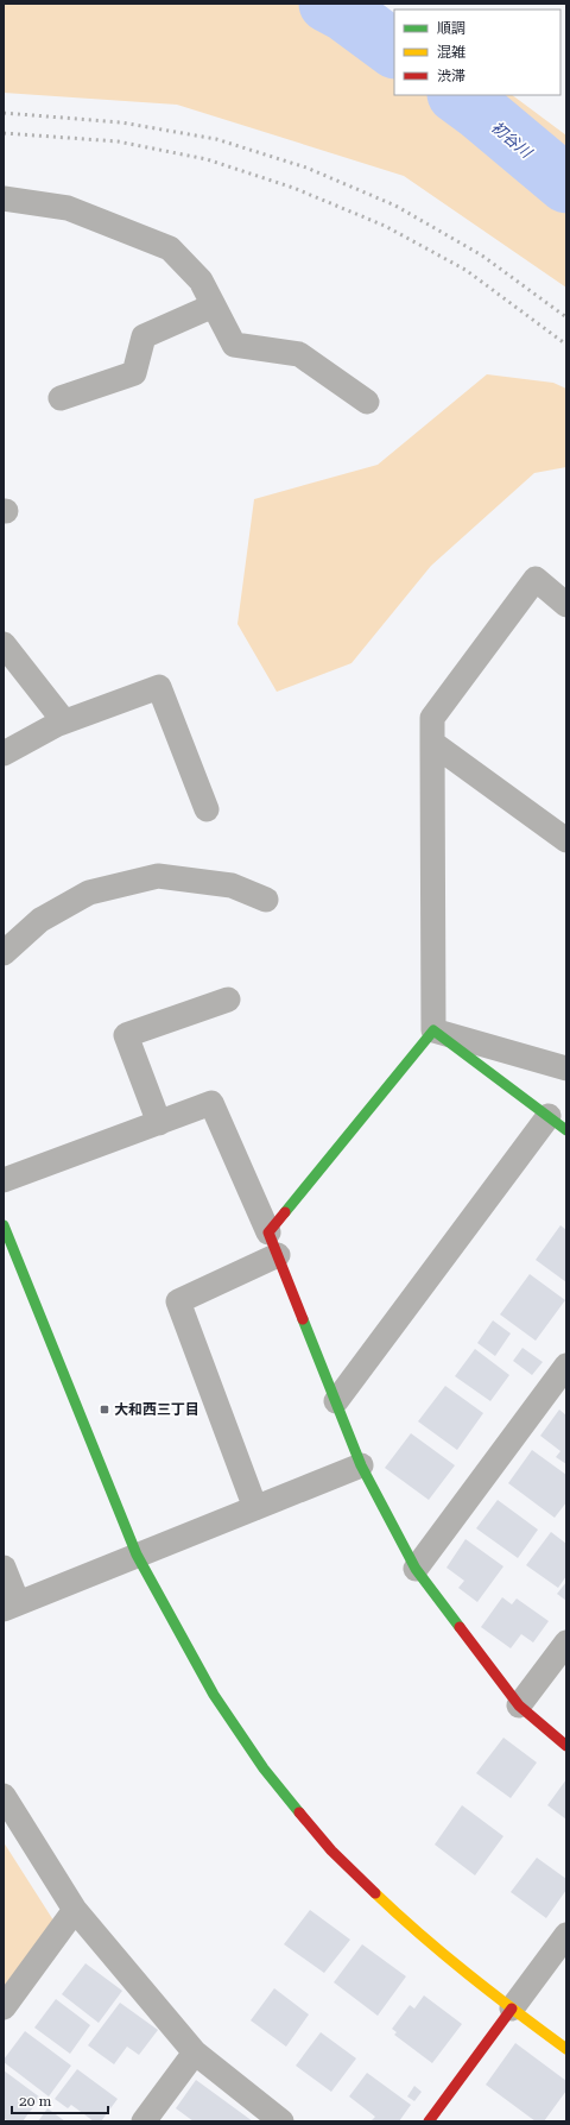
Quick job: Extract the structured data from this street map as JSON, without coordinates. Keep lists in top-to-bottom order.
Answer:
{
  "water": ["初谷川"],
  "places": {
    "transit": ["大和西三丁目"]
  },
  "legend": ["順調", "混雑", "渋滞"],
  "scale_bar": "20 m"
}
